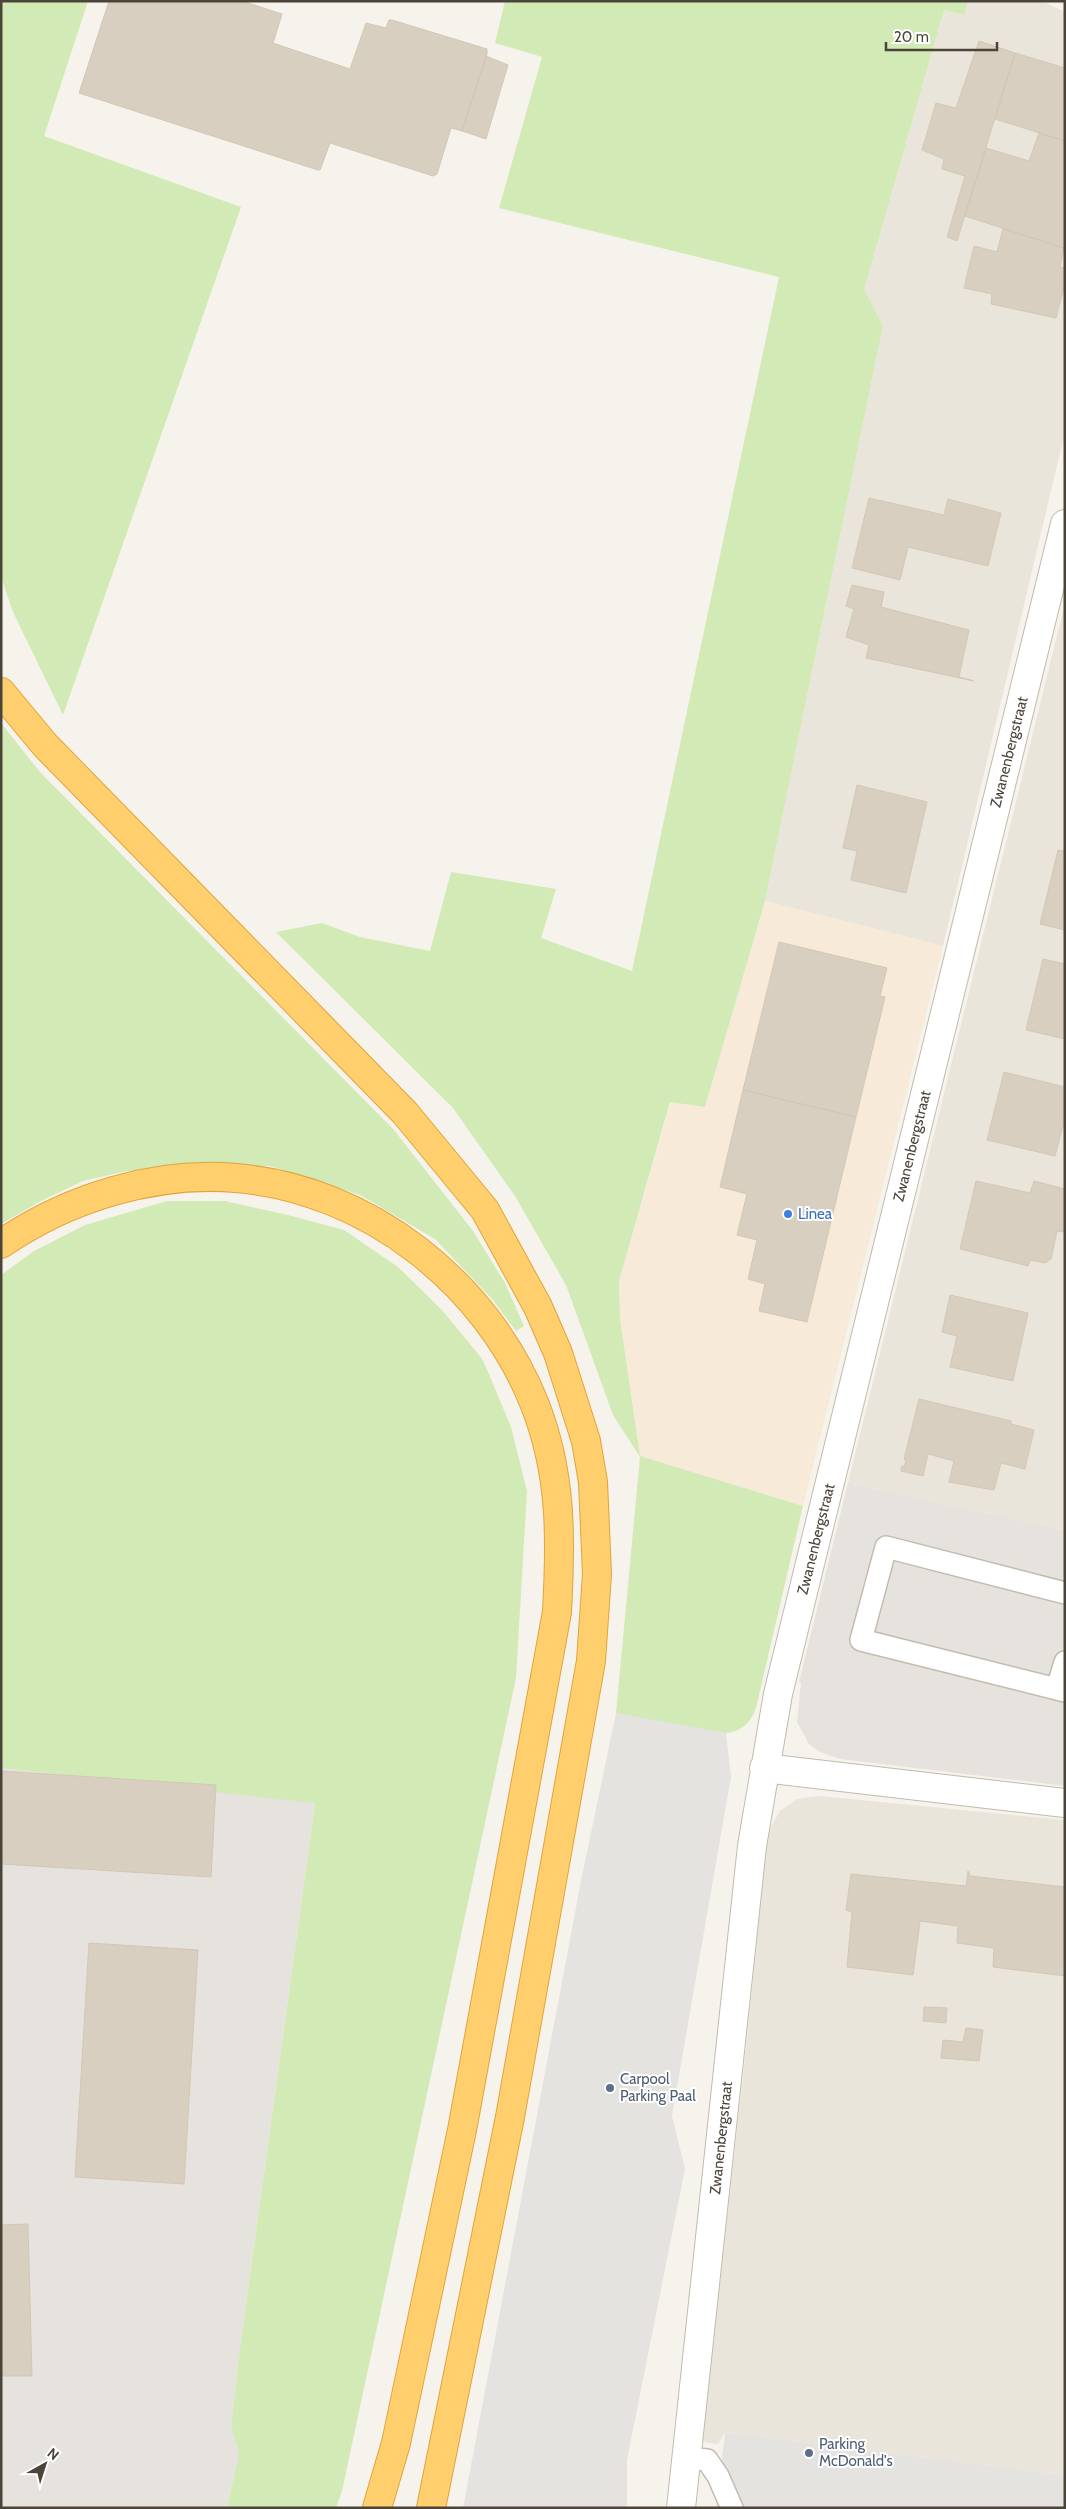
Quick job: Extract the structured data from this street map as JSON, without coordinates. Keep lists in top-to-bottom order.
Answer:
{
  "streets": {
    "street": ["Zwanenbergstraat"]
  },
  "places": ["Linea", "Carpool Parking Paal", "Parking McDonald's"],
  "scale_bar": "20 m",
  "north": "top right"
}
